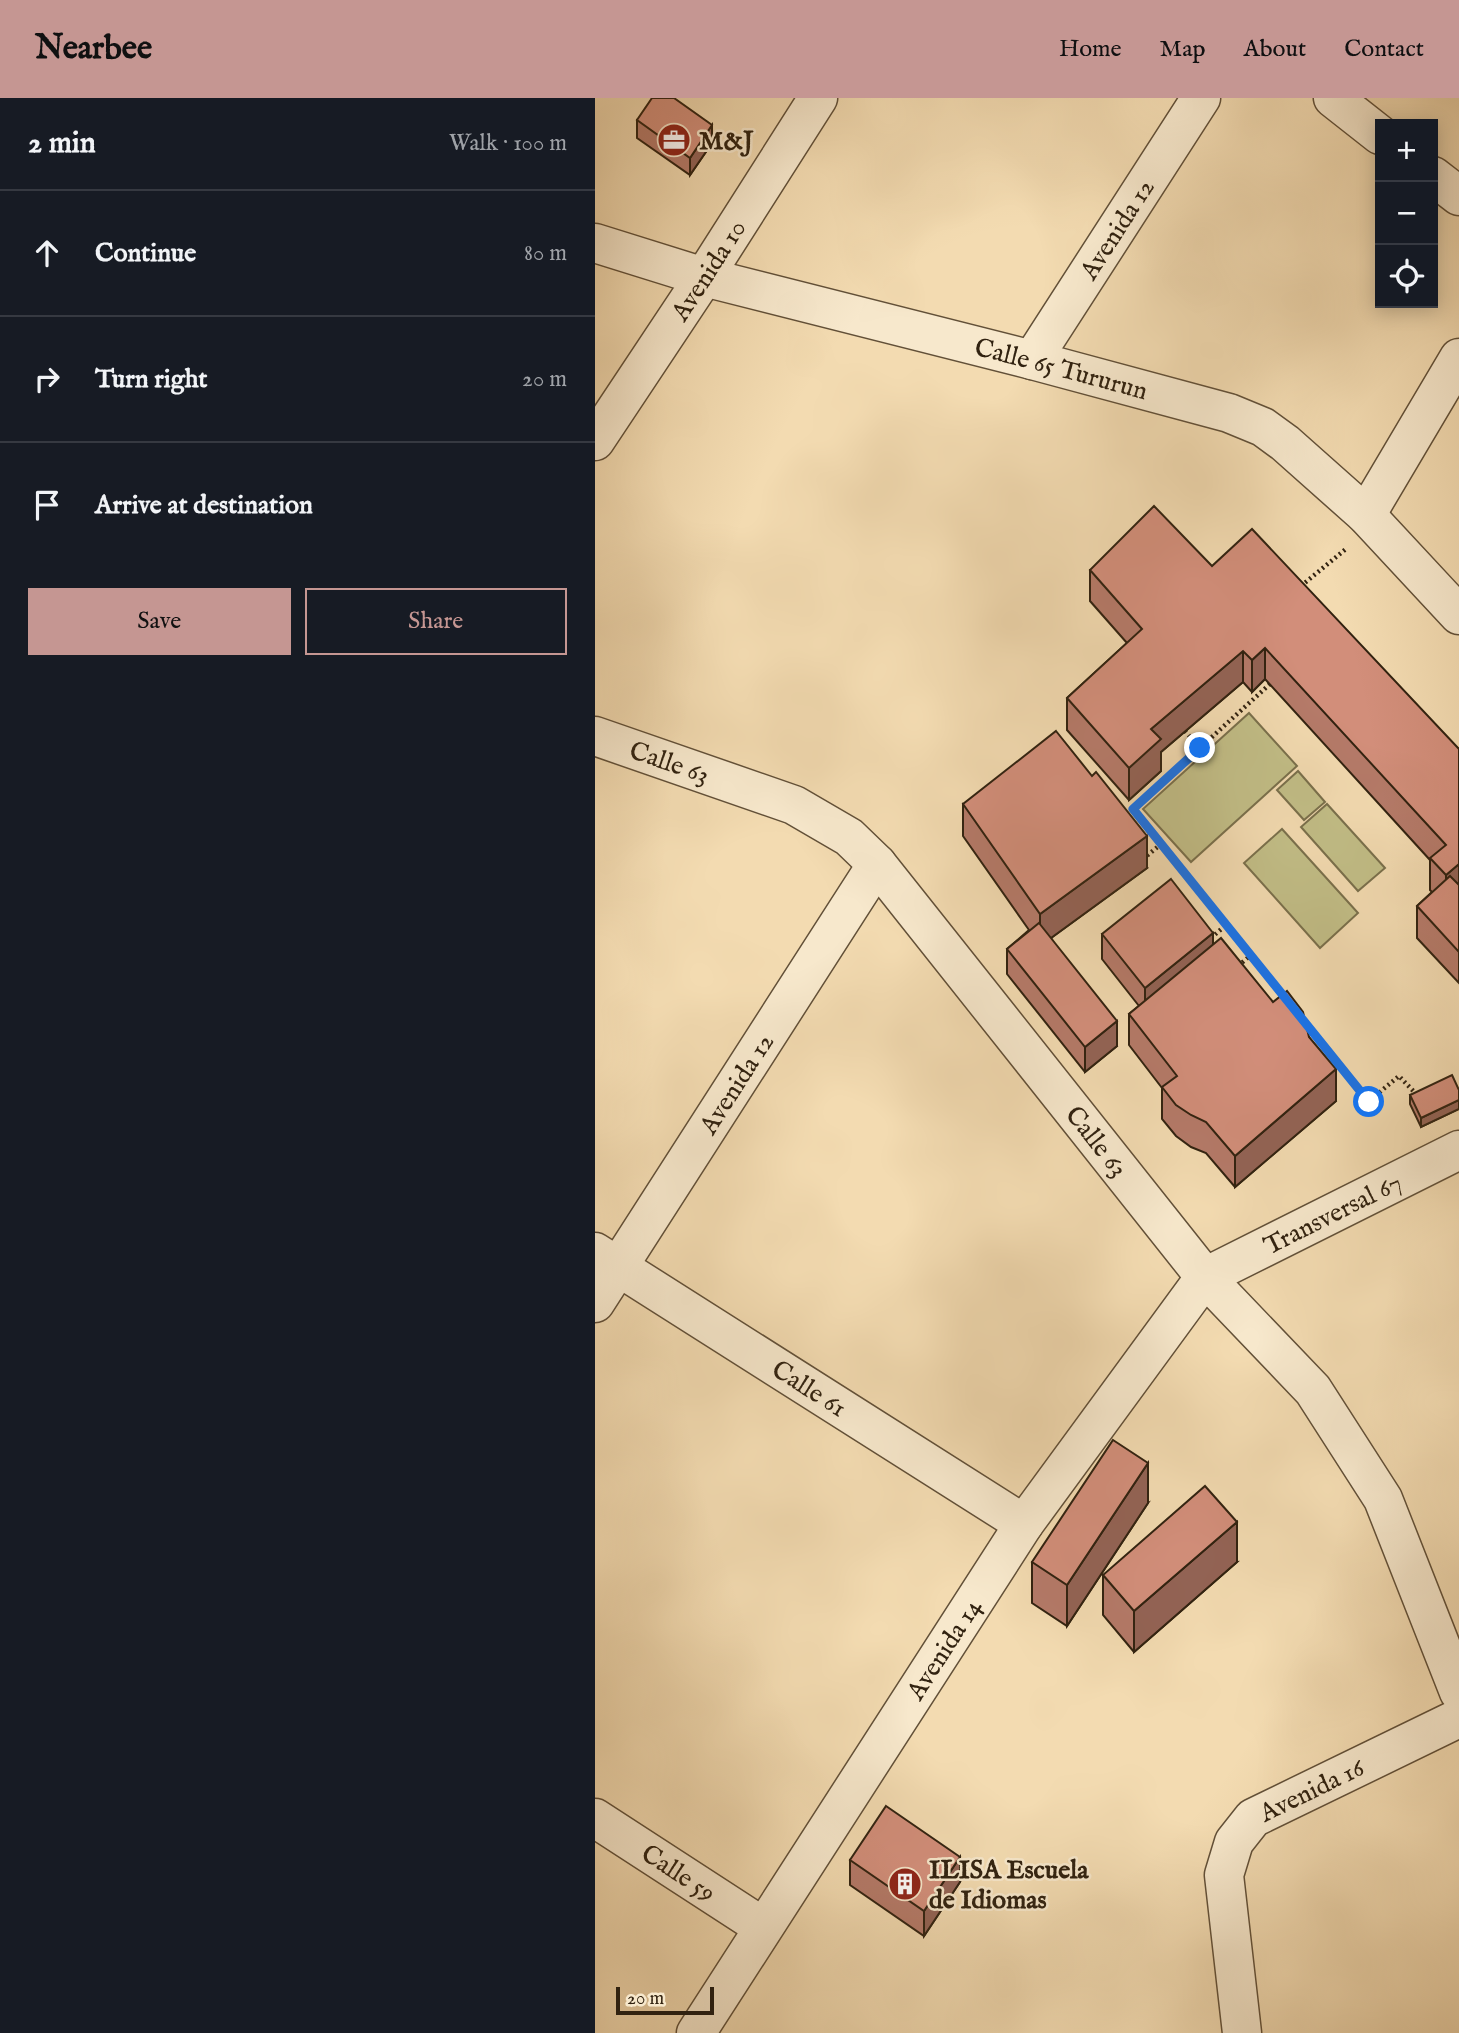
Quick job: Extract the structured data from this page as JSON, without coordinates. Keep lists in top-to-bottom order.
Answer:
{
  "streets": {
    "street": [
      "Avenida 12",
      "Avenida 10",
      "Calle 65 Tururun",
      "Calle 63",
      "Transversal 67",
      "Calle 61",
      "Avenida 14",
      "Avenida 16",
      "Calle 59"
    ]
  },
  "crossings": [
    ["Avenida 12", "Calle 65 Tururun"],
    ["Avenida 12", "Calle 63"],
    ["Avenida 12", "Calle 61"],
    ["Avenida 10", "Calle 65 Tururun"],
    ["Calle 63", "Transversal 67"],
    ["Calle 63", "Avenida 14"],
    ["Transversal 67", "Avenida 14"],
    ["Calle 61", "Avenida 14"],
    ["Avenida 14", "Calle 59"]
  ],
  "places": {
    "office": ["M&J"],
    "building": ["ILISA Escuela de Idiomas"]
  },
  "scale_bar": "20 m",
  "page": {
    "header": "Nearbee",
    "nav": [
      "Home",
      "Map",
      "About",
      "Contact"
    ],
    "heading": ["2 min", "Walk · 100 m"],
    "map_buttons": ["+", "−"],
    "list": [
      ["Continue", "80 m"],
      ["Turn right", "20 m"],
      "Arrive at destination"
    ],
    "buttons": ["Save", "Share"],
    "scale": "20 m"
  }
}
